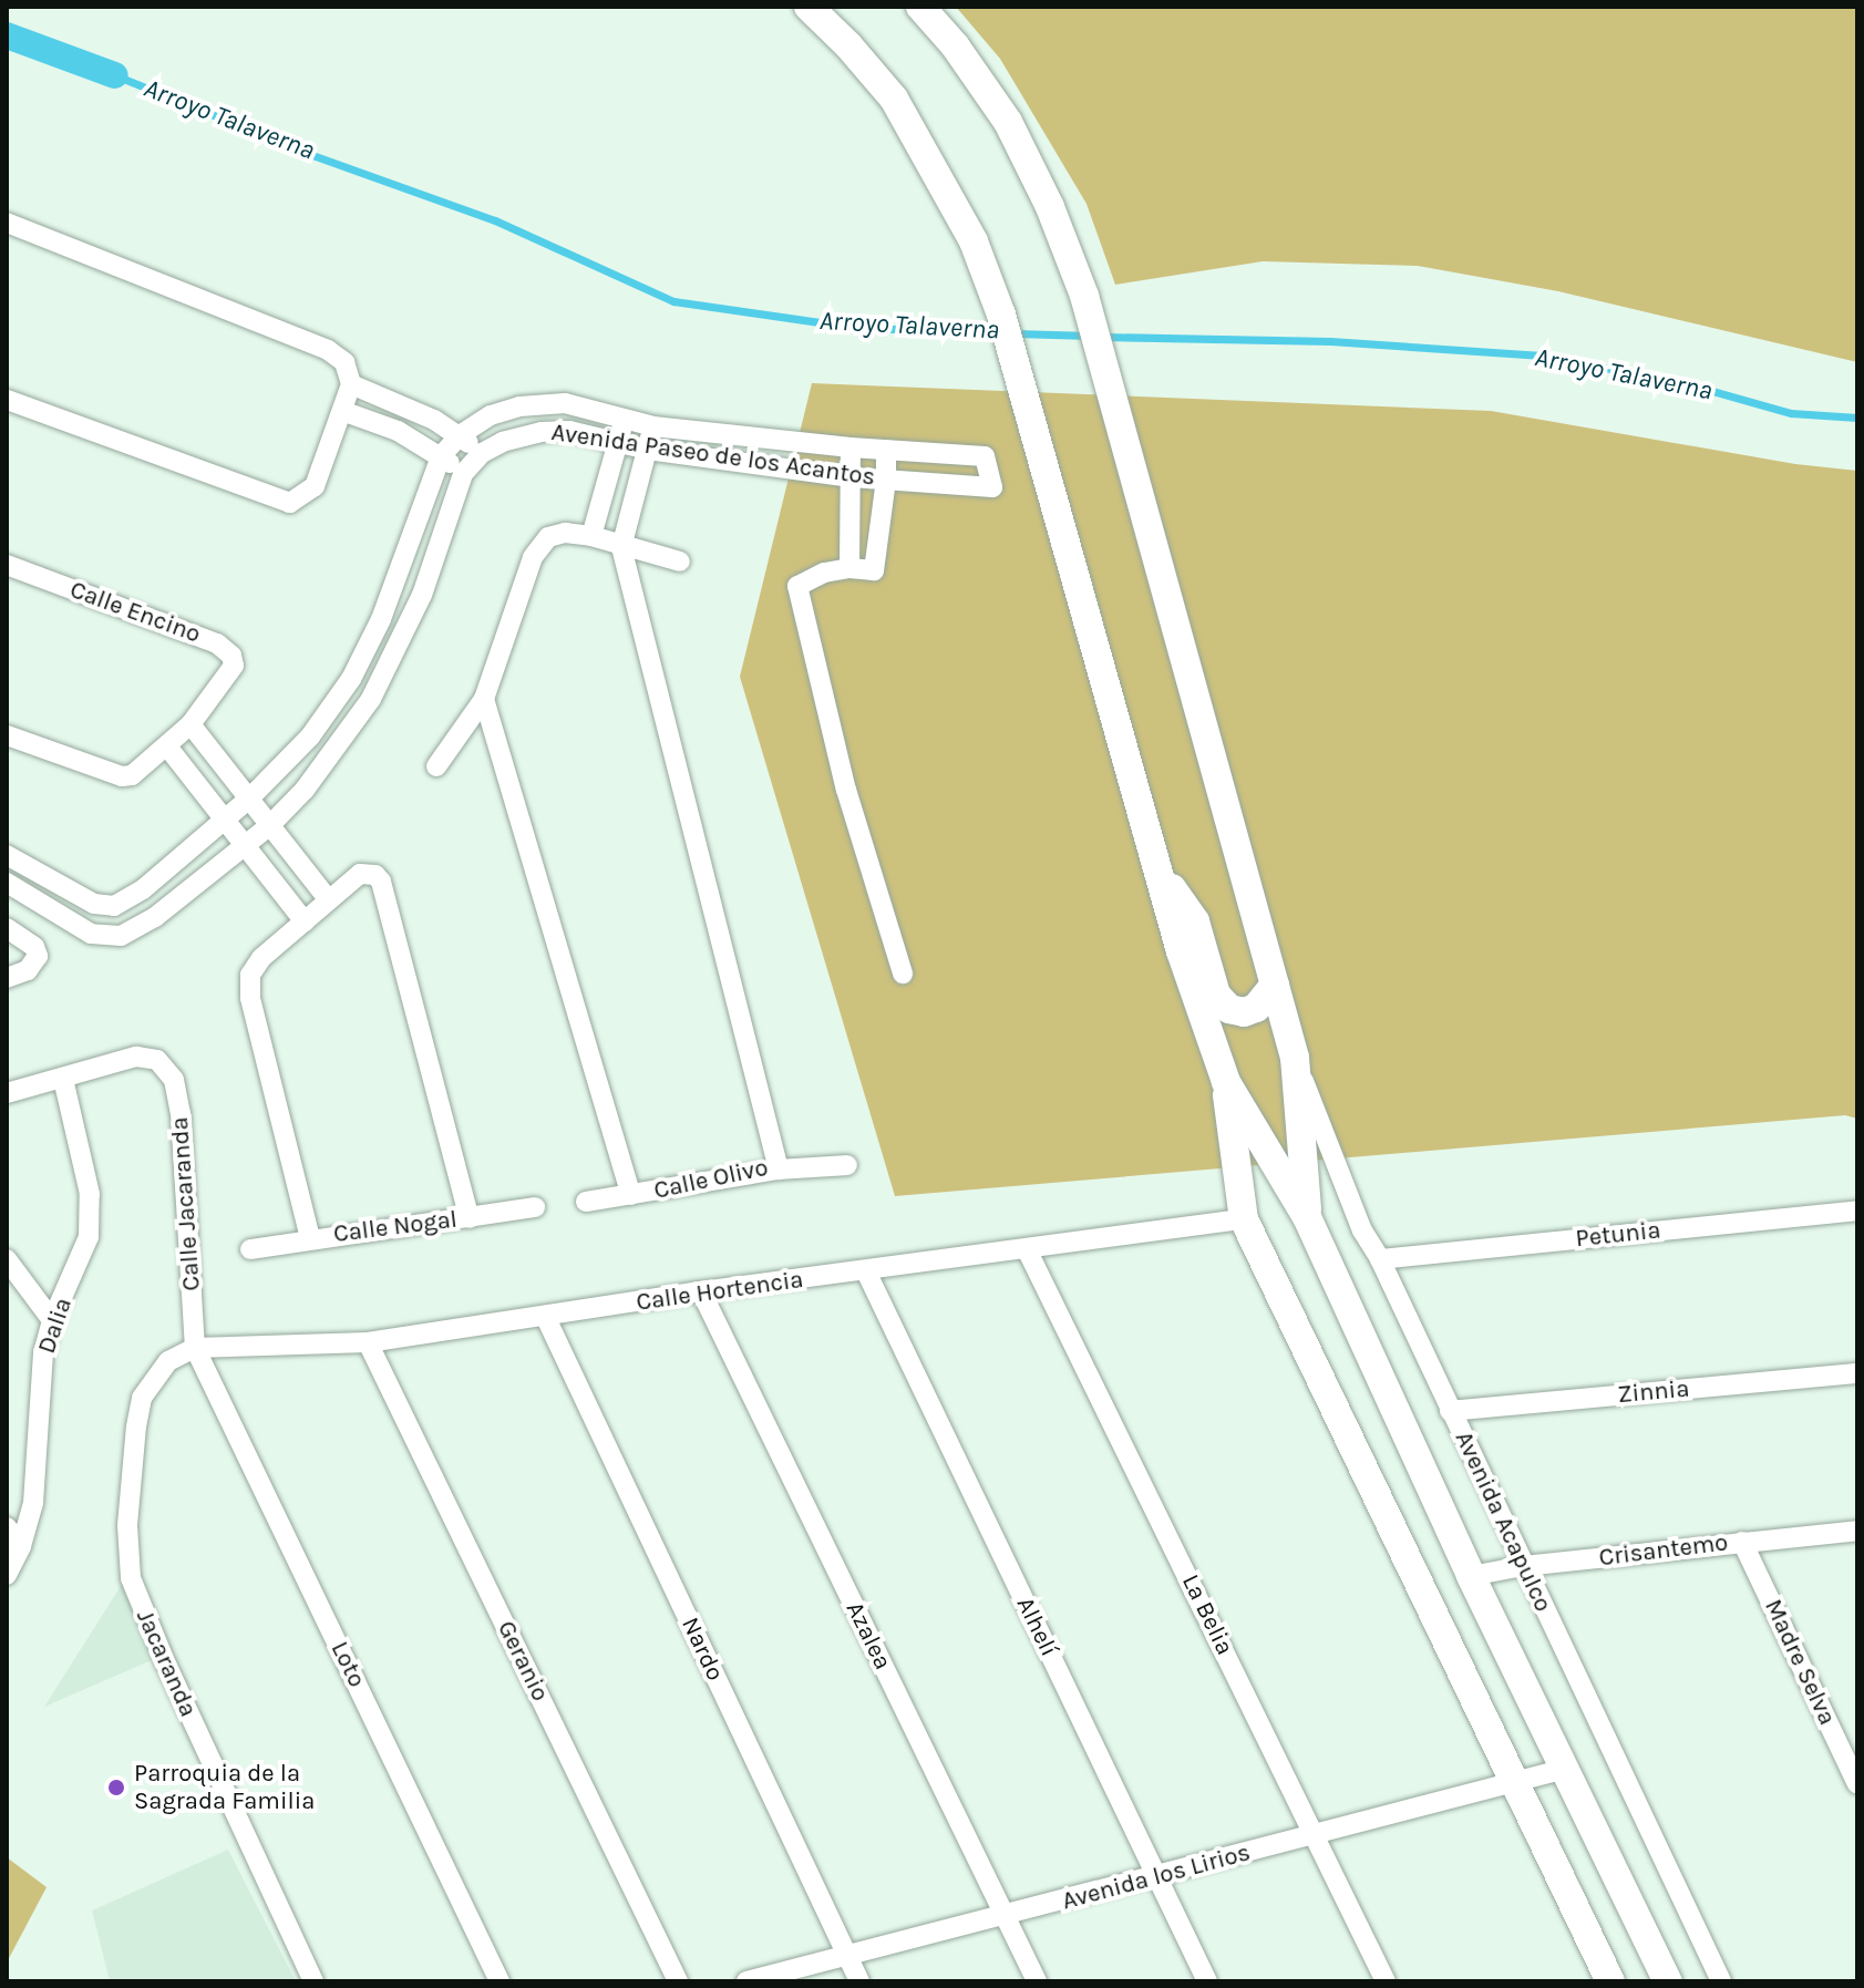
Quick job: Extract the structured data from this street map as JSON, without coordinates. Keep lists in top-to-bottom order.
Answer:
{
  "streets": {
    "street": [
      "Avenida Paseo de los Acantos",
      "Calle Encino",
      "Calle Olivo",
      "Calle Jacaranda",
      "Calle Nogal",
      "Petunia",
      "Calle Hortencia",
      "Dalia",
      "Zinnia",
      "Avenida Acapulco",
      "Crisantemo",
      "La Belia",
      "Alhelí",
      "Azalea",
      "Nardo",
      "Geranio",
      "Madre Selva",
      "Jacaranda",
      "Loto",
      "Avenida los Lirios"
    ]
  },
  "crossings": [
    ["Avenida Paseo de los Acantos", "Calle Olivo"],
    ["Calle Jacaranda", "Calle Hortencia"],
    ["Calle Jacaranda", "Dalia"],
    ["Calle Jacaranda", "Jacaranda"],
    ["Calle Jacaranda", "Loto"],
    ["Petunia", "Avenida Acapulco"],
    ["Calle Hortencia", "La Belia"],
    ["Calle Hortencia", "Alhelí"],
    ["Calle Hortencia", "Azalea"],
    ["Calle Hortencia", "Nardo"],
    ["Calle Hortencia", "Geranio"],
    ["Calle Hortencia", "Jacaranda"],
    ["Calle Hortencia", "Loto"],
    ["Zinnia", "Avenida Acapulco"],
    ["Avenida Acapulco", "Crisantemo"],
    ["Crisantemo", "Madre Selva"],
    ["La Belia", "Avenida los Lirios"],
    ["Alhelí", "Avenida los Lirios"],
    ["Azalea", "Avenida los Lirios"],
    ["Nardo", "Avenida los Lirios"],
    ["Jacaranda", "Loto"]
  ],
  "water": ["Arroyo Talaverna"],
  "places": ["Parroquia de la Sagrada Familia"]
}
